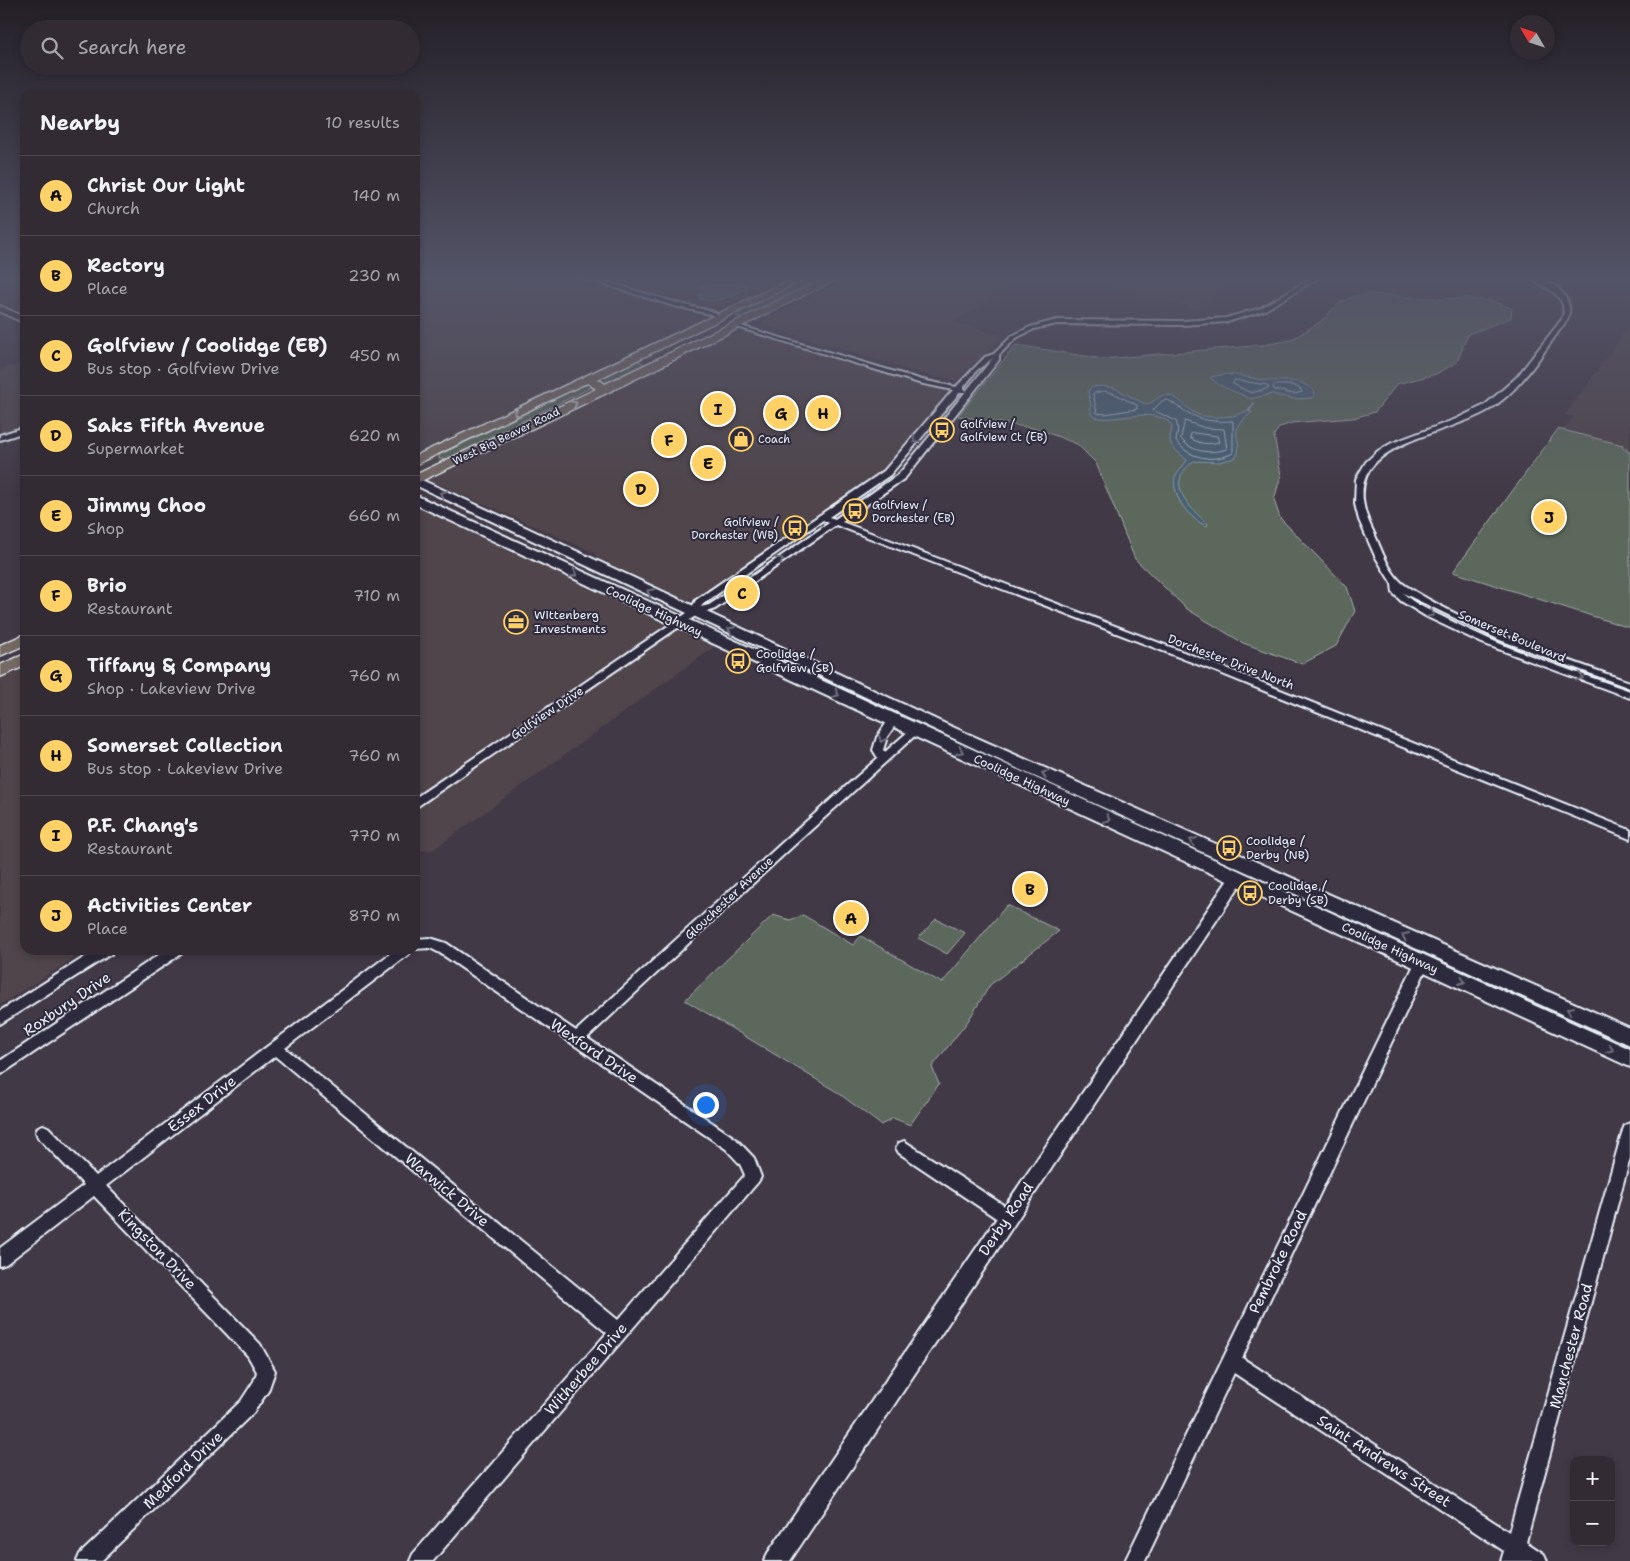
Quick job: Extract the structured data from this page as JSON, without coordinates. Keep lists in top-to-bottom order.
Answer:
{
  "streets": {
    "main road": ["West Big Beaver Road", "Coolidge Highway"],
    "street": [
      "Somerset Boulevard",
      "Dorchester Drive North",
      "Golfview Drive",
      "Glouchester Avenue",
      "Roxbury Drive",
      "Wexford Drive",
      "Essex Drive",
      "Warwick Drive",
      "Derby Road",
      "Kingston Drive",
      "Pembroke Road",
      "Manchester Road",
      "Witherbee Drive",
      "Saint Andrews Street",
      "Medford Drive"
    ]
  },
  "crossings": [
    ["Coolidge Highway", "Golfview Drive"],
    ["Coolidge Highway", "Glouchester Avenue"],
    ["Coolidge Highway", "Derby Road"],
    ["Coolidge Highway", "Pembroke Road"],
    ["Glouchester Avenue", "Wexford Drive"],
    ["Wexford Drive", "Witherbee Drive"],
    ["Essex Drive", "Warwick Drive"],
    ["Essex Drive", "Kingston Drive"],
    ["Warwick Drive", "Witherbee Drive"],
    ["Kingston Drive", "Medford Drive"],
    ["Pembroke Road", "Saint Andrews Street"],
    ["Manchester Road", "Saint Andrews Street"]
  ],
  "places": {
    "bus stop": [
      "Golfview / Golfview Ct (EB)",
      "Golfview / Dorchester (EB)",
      "Golfview / Dorchester (WB)",
      "Coolidge / Golfview (SB)",
      "Coolidge / Derby (NB)",
      "Coolidge / Derby (SB)"
    ],
    "shop": ["Coach"],
    "office": ["Wittenberg Investments"]
  },
  "north": "top left",
  "page": {
    "search": "Search here",
    "heading": ["Nearby", "10 results"],
    "list": [
      {
        "mark": "A",
        "name": "Christ Our Light",
        "note": "Church",
        "value": "140 m"
      },
      {
        "mark": "B",
        "name": "Rectory",
        "note": "Place",
        "value": "230 m"
      },
      {
        "mark": "C",
        "name": "Golfview / Coolidge (EB)",
        "note": "Bus stop · Golfview Drive",
        "value": "450 m"
      },
      {
        "mark": "D",
        "name": "Saks Fifth Avenue",
        "note": "Supermarket",
        "value": "620 m"
      },
      {
        "mark": "E",
        "name": "Jimmy Choo",
        "note": "Shop",
        "value": "660 m"
      },
      {
        "mark": "F",
        "name": "Brio",
        "note": "Restaurant",
        "value": "710 m"
      },
      {
        "mark": "G",
        "name": "Tiffany & Company",
        "note": "Shop · Lakeview Drive",
        "value": "760 m"
      },
      {
        "mark": "H",
        "name": "Somerset Collection",
        "note": "Bus stop · Lakeview Drive",
        "value": "760 m"
      },
      {
        "mark": "I",
        "name": "P.F. Chang's",
        "note": "Restaurant",
        "value": "770 m"
      },
      {
        "mark": "J",
        "name": "Activities Center",
        "note": "Place",
        "value": "870 m"
      }
    ],
    "pins": [
      "I",
      "G",
      "H",
      "F",
      "E",
      "D",
      "J",
      "C",
      "B",
      "A"
    ],
    "map_buttons": ["+", "−"]
  }
}
